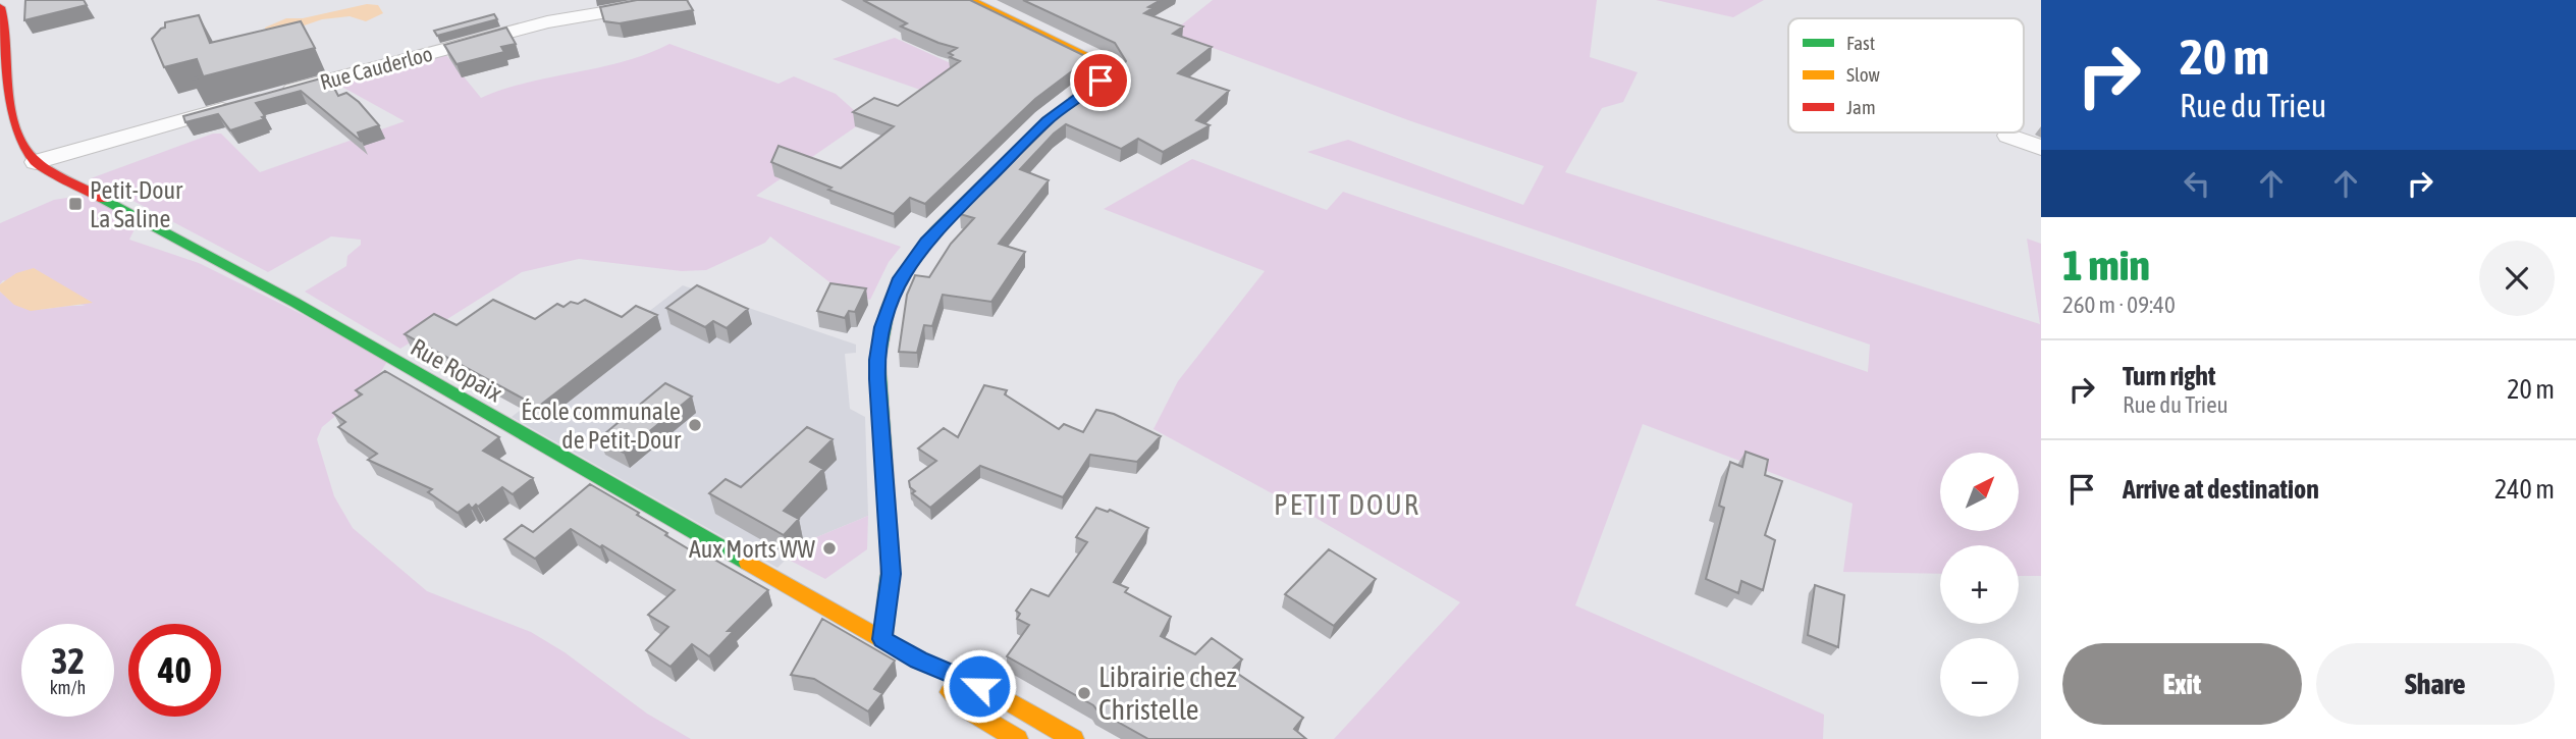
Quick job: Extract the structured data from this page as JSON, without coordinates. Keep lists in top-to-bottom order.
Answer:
{
  "streets": {
    "street": ["Rue Cauderloo", "Rue Ropaix"]
  },
  "districts": ["PETIT DOUR"],
  "places": {
    "transit": ["Petit-Dour La Saline"],
    "other": ["École communale de Petit-Dour", "Aux Morts WW", "Librairie chez Christelle"]
  },
  "legend": ["Fast", "Slow", "Jam"],
  "north": "top right",
  "page": {
    "turn": ["20 m", "Rue du Trieu"],
    "heading": ["1 min", "260 m · 09:40"],
    "list": [
      {
        "name": "Turn right",
        "note": "Rue du Trieu",
        "value": "20 m"
      },
      {
        "name": "Arrive at destination",
        "value": "240 m"
      }
    ],
    "map_buttons": ["+", "−"],
    "speed": "32 km/h",
    "limit": "40",
    "buttons": ["Exit", "Share"]
  }
}
